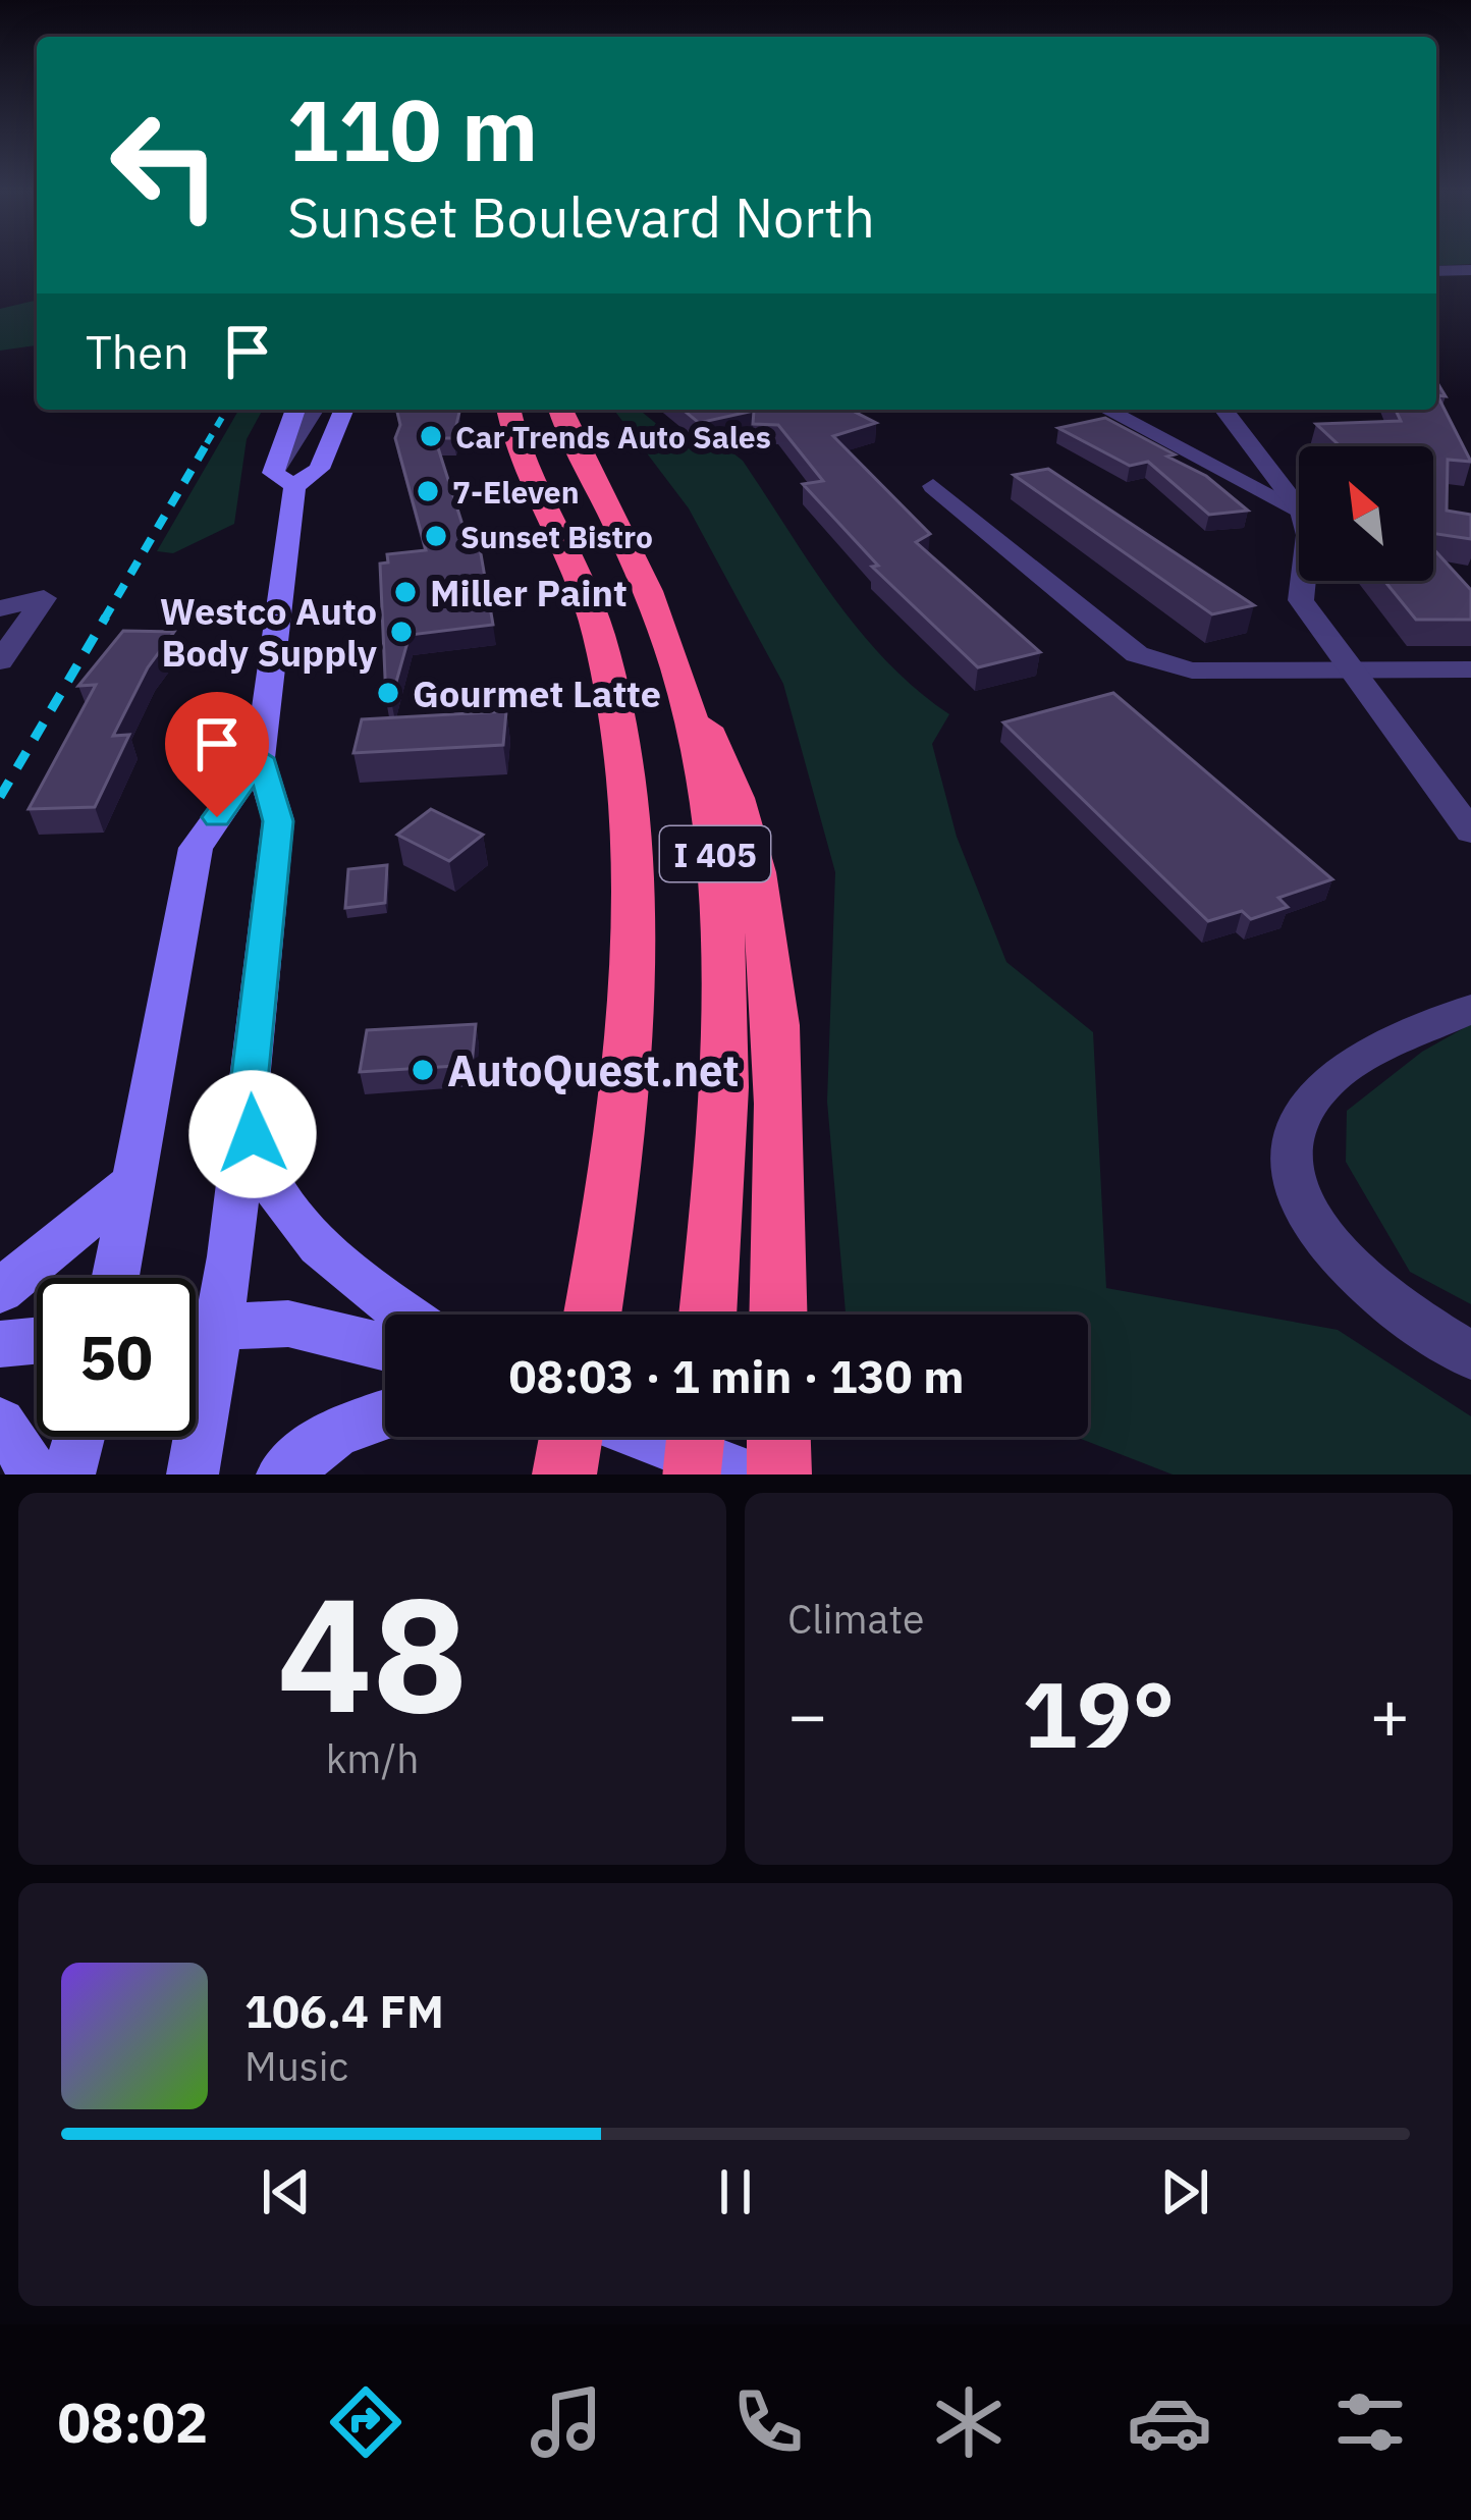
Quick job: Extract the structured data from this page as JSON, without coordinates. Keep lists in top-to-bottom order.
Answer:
{
  "streets": {
    "highway": ["I 405"]
  },
  "places": [
    "Car Trends Auto Sales",
    "7-Eleven",
    "Sunset Bistro",
    "Miller Paint",
    "Westco Auto Body Supply",
    "Gourmet Latte",
    "AutoQuest.net"
  ],
  "north": "top left",
  "page": {
    "turn": ["110 m", "Sunset Boulevard North"],
    "then": "Then",
    "limit": "50",
    "trip": "08:03 · 1 min · 130 m",
    "tile": [
      ["48", "km/h"],
      "Climate"
    ],
    "heat": ["−", "19°", "+"],
    "song": ["106.4 FM", "Music"],
    "tabs": "08:02"
  }
}
